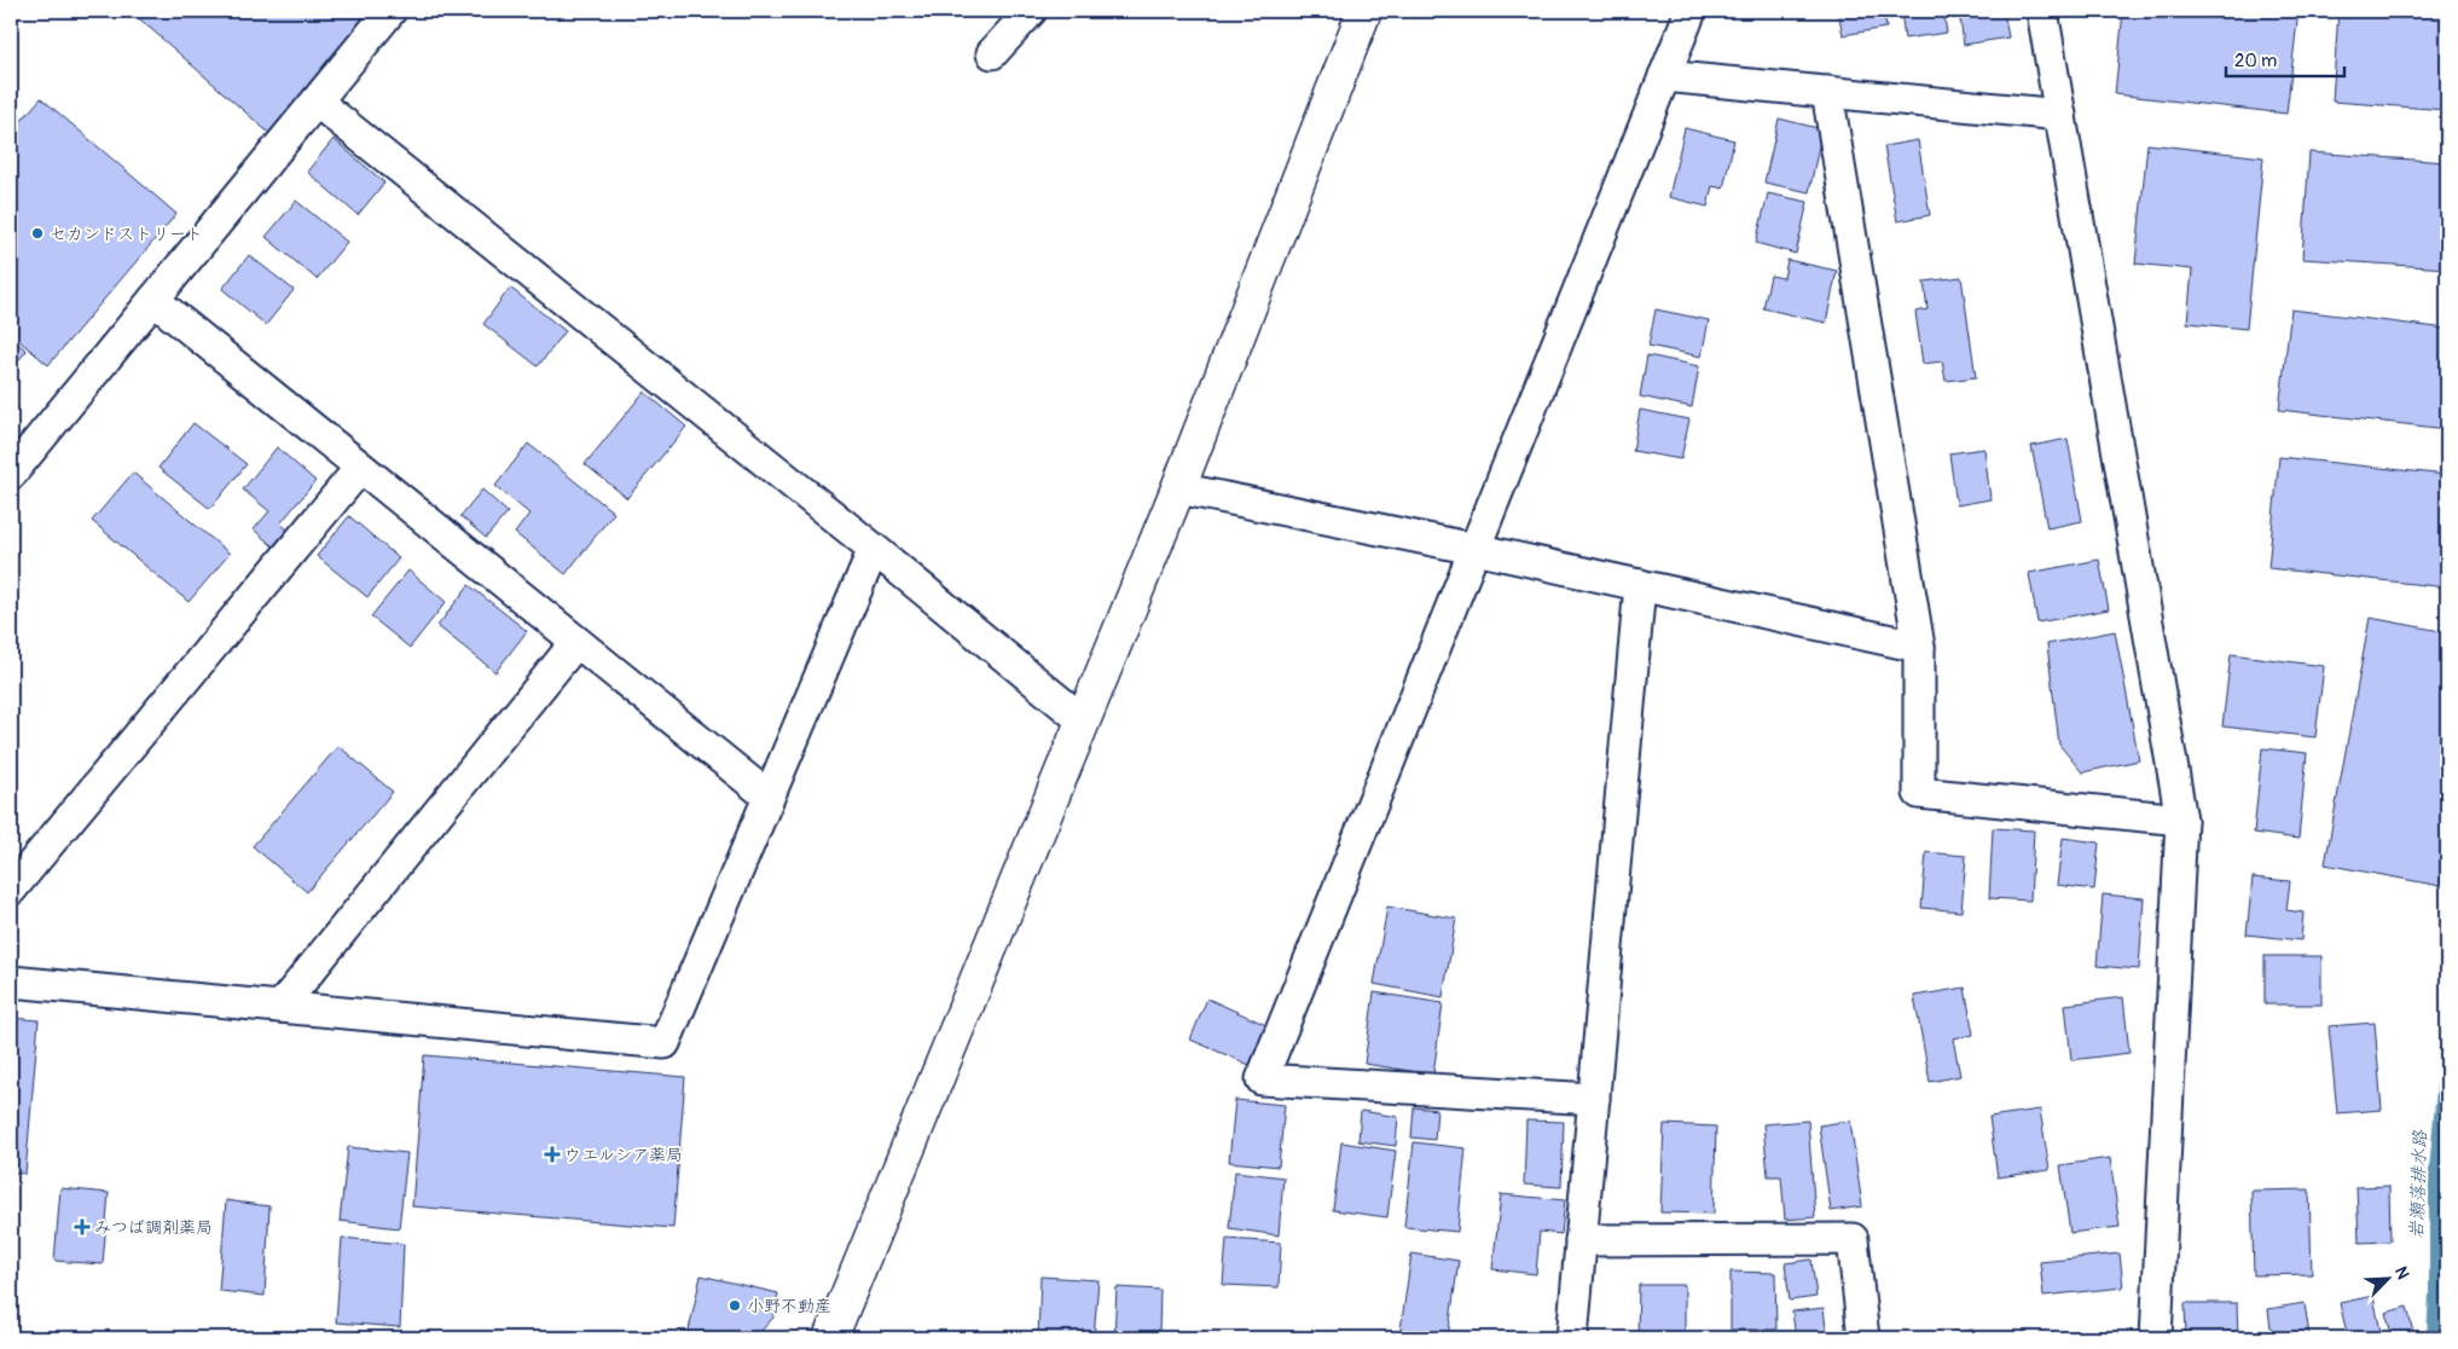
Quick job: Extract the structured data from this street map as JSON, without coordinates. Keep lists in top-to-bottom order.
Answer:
{
  "water": ["岩瀬落排水路"],
  "places": {
    "other": ["セカンドストリート", "小野不動産"],
    "health": ["ウエルシア薬局", "みつば調剤薬局"]
  },
  "scale_bar": "20 m",
  "north": "top right"
}
